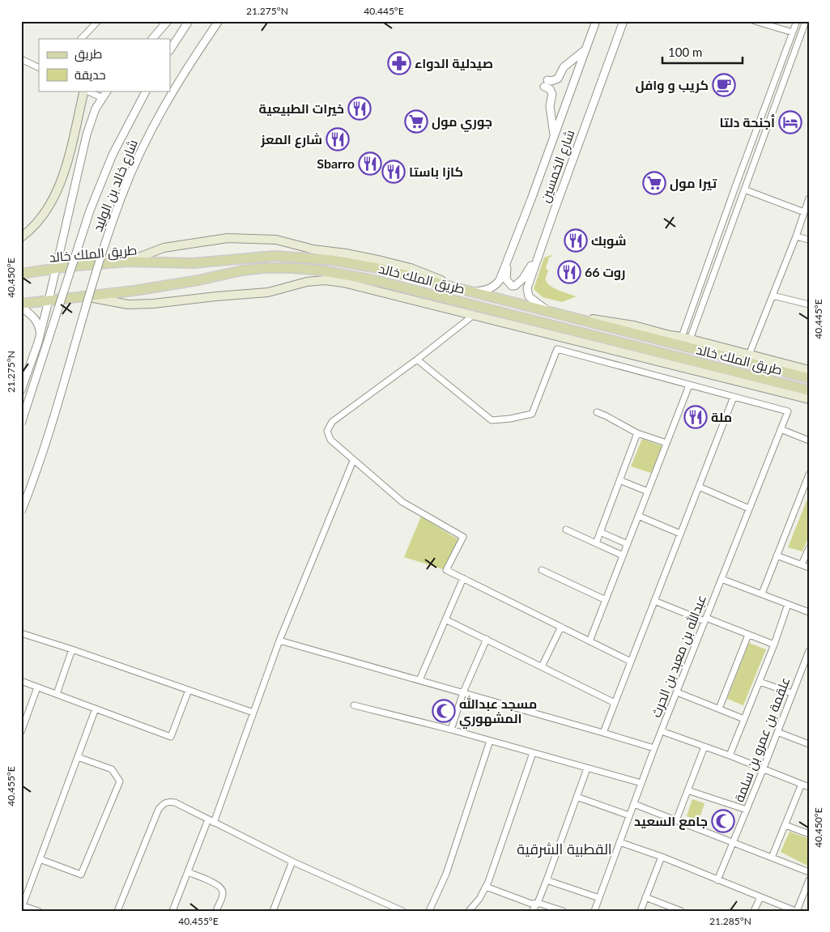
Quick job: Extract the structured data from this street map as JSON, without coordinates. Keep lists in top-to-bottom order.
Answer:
{
  "streets": {
    "main road": ["طريق الملك خالد"],
    "street": [
      "شارع الخمسين",
      "شارع خالد بن الوليد",
      "عبدالله بن معبد بن الحرث",
      "علقمة بن عمرو بن سلمة"
    ]
  },
  "crossings": [
    ["شارع الخمسين", "طريق الملك خالد"]
  ],
  "districts": ["القطبية الشرقية"],
  "places": {
    "pharmacy": ["صيدلية الدواء"],
    "cafe": ["كريب و وافل"],
    "restaurant": [
      "خيرات الطبيعية",
      "شارع المعز",
      "Sbarro",
      "كازا باستا",
      "شوبك",
      "روت 66",
      "ملة"
    ],
    "supermarket": ["جوري مول", "تيرا مول"],
    "hotel": ["أجنحة دلتا"],
    "mosque": ["مسجد عبدالله المشهوري", "جامع السعيد"]
  },
  "legend": ["طريق", "حديقة"],
  "scale_bar": "100 m",
  "coordinates": [
    "21.275°N",
    "40.445°E",
    "40.450°E",
    "40.455°E",
    "21.285°N"
  ]
}
